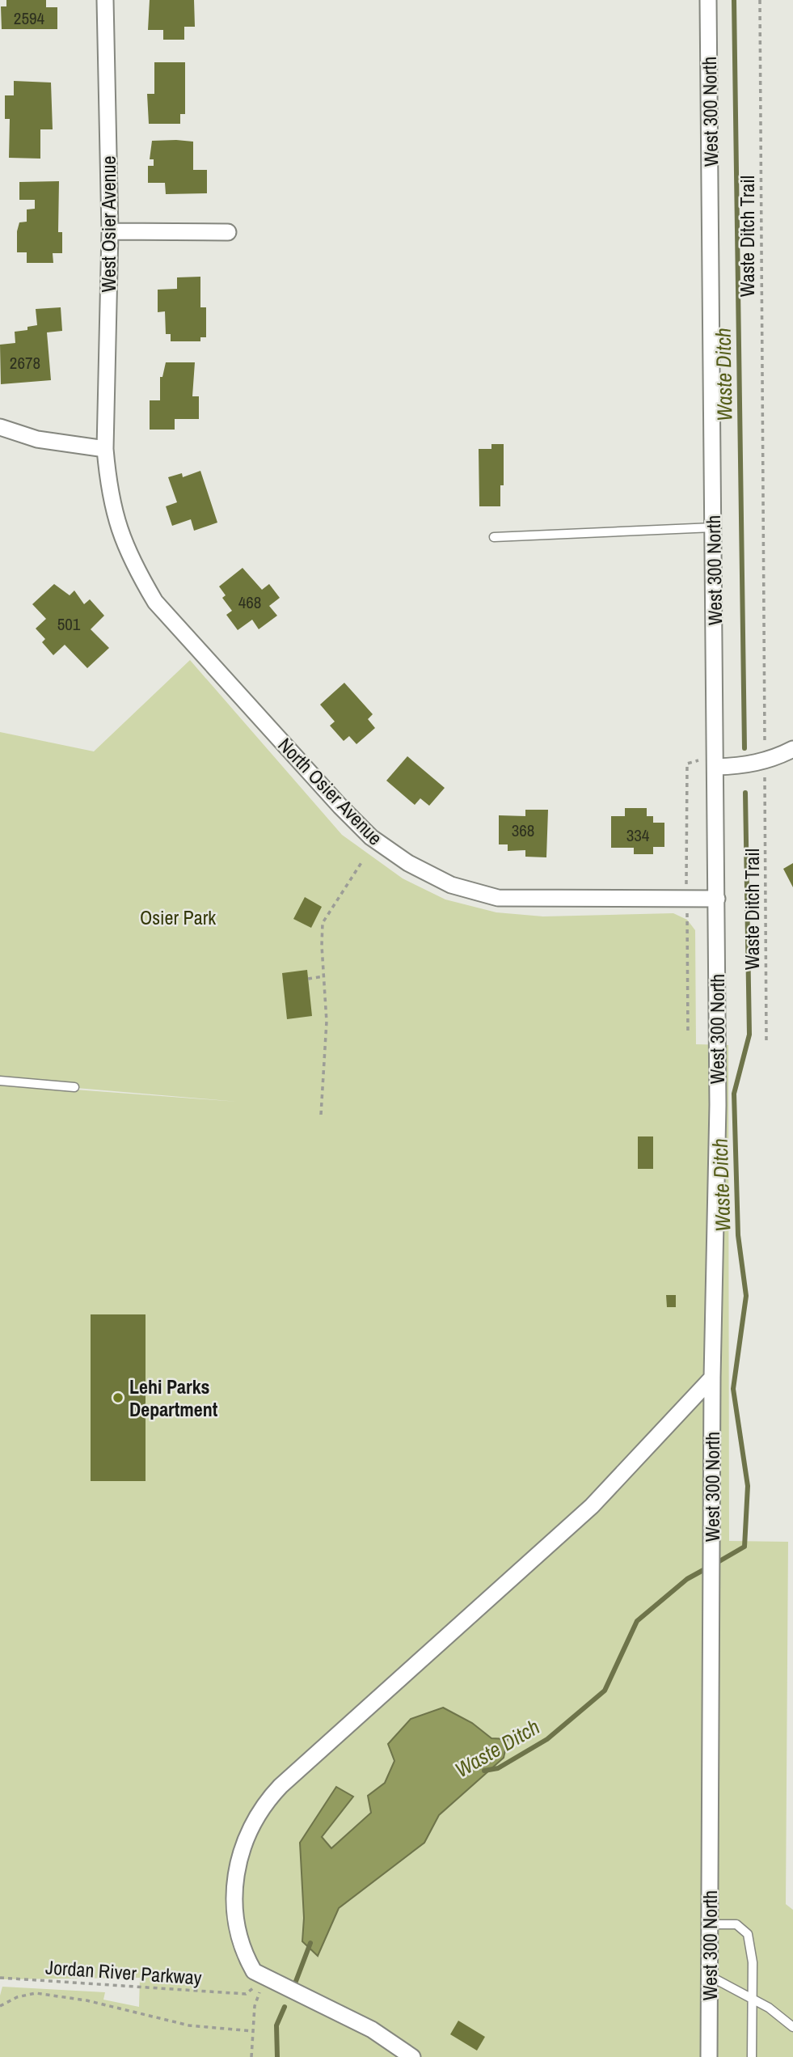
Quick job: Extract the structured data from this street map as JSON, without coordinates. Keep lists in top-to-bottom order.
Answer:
{
  "streets": {
    "street": ["West 300 North", "West Osier Avenue", "North Osier Avenue"],
    "path": ["Waste Ditch Trail", "Jordan River Parkway"]
  },
  "crossings": [
    ["West 300 North", "North Osier Avenue"],
    ["West Osier Avenue", "North Osier Avenue"]
  ],
  "water": ["Waste Ditch"],
  "parks": ["Osier Park"],
  "places": ["Lehi Parks Department"],
  "house_numbers": [
    "2594",
    "2678",
    "468",
    "501",
    "368",
    "334"
  ]
}
